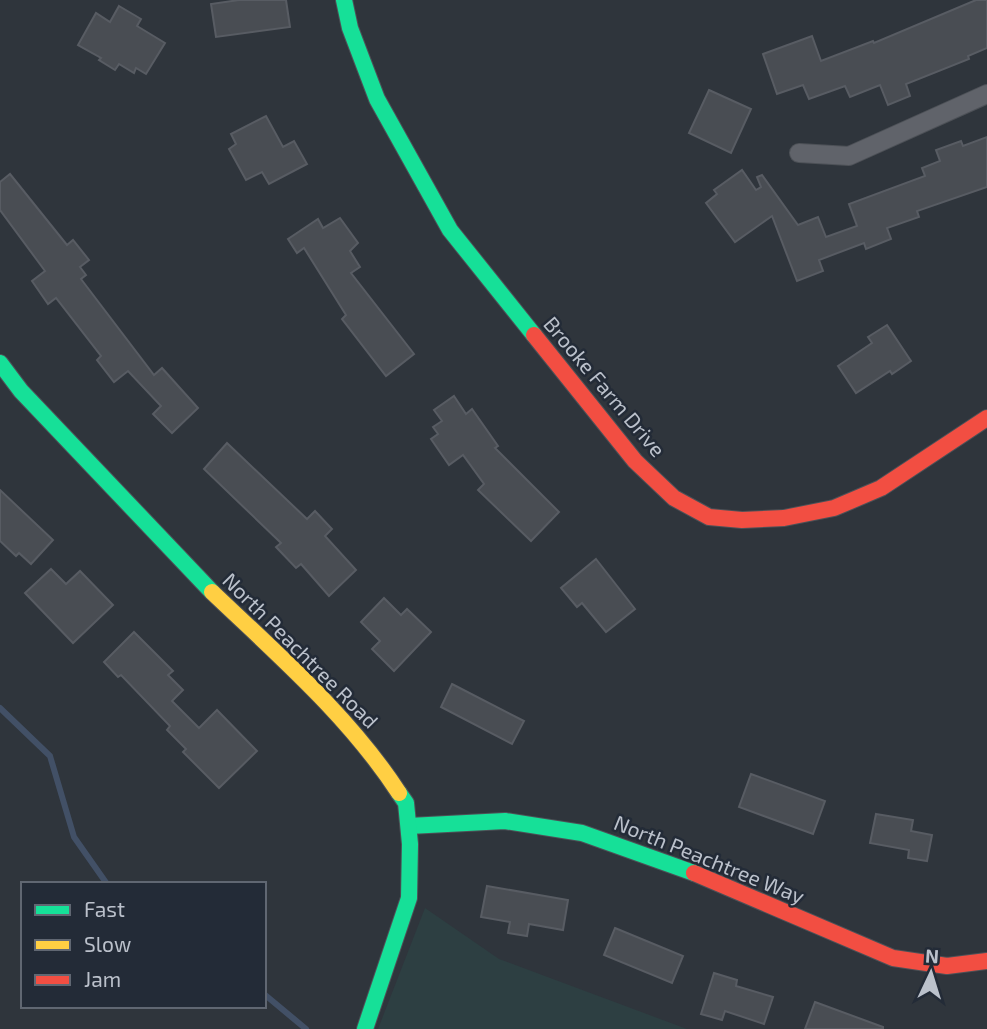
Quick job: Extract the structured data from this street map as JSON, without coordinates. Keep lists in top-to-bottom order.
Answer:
{
  "streets": {
    "street": ["Brooke Farm Drive", "North Peachtree Road", "North Peachtree Way"]
  },
  "crossings": [
    ["North Peachtree Road", "North Peachtree Way"]
  ],
  "legend": ["Fast", "Slow", "Jam"],
  "north": "top"
}
